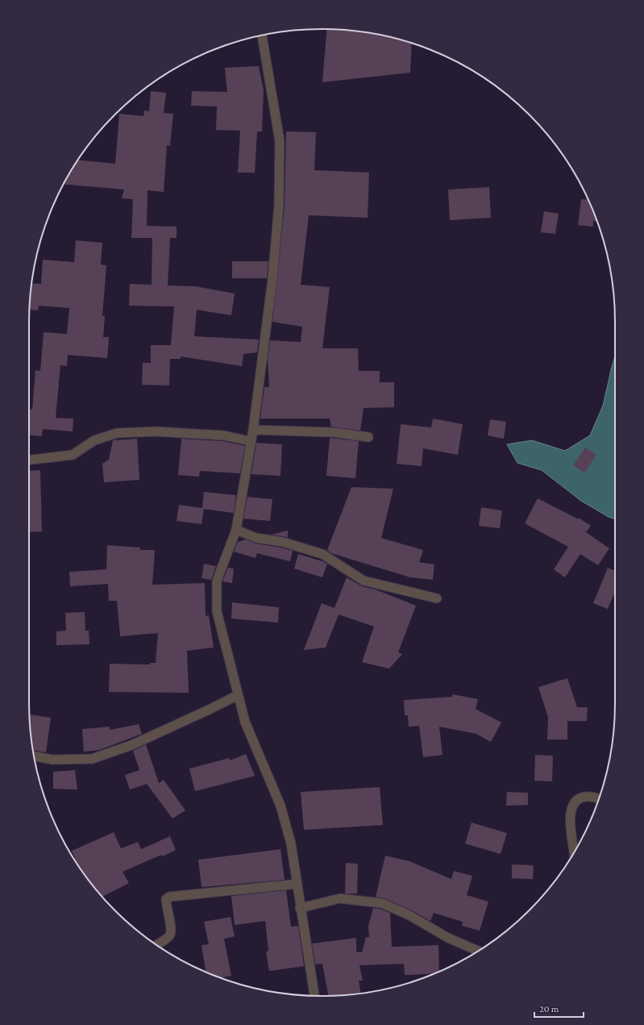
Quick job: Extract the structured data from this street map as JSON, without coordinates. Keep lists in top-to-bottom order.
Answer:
{
  "scale_bar": "20 m"
}
